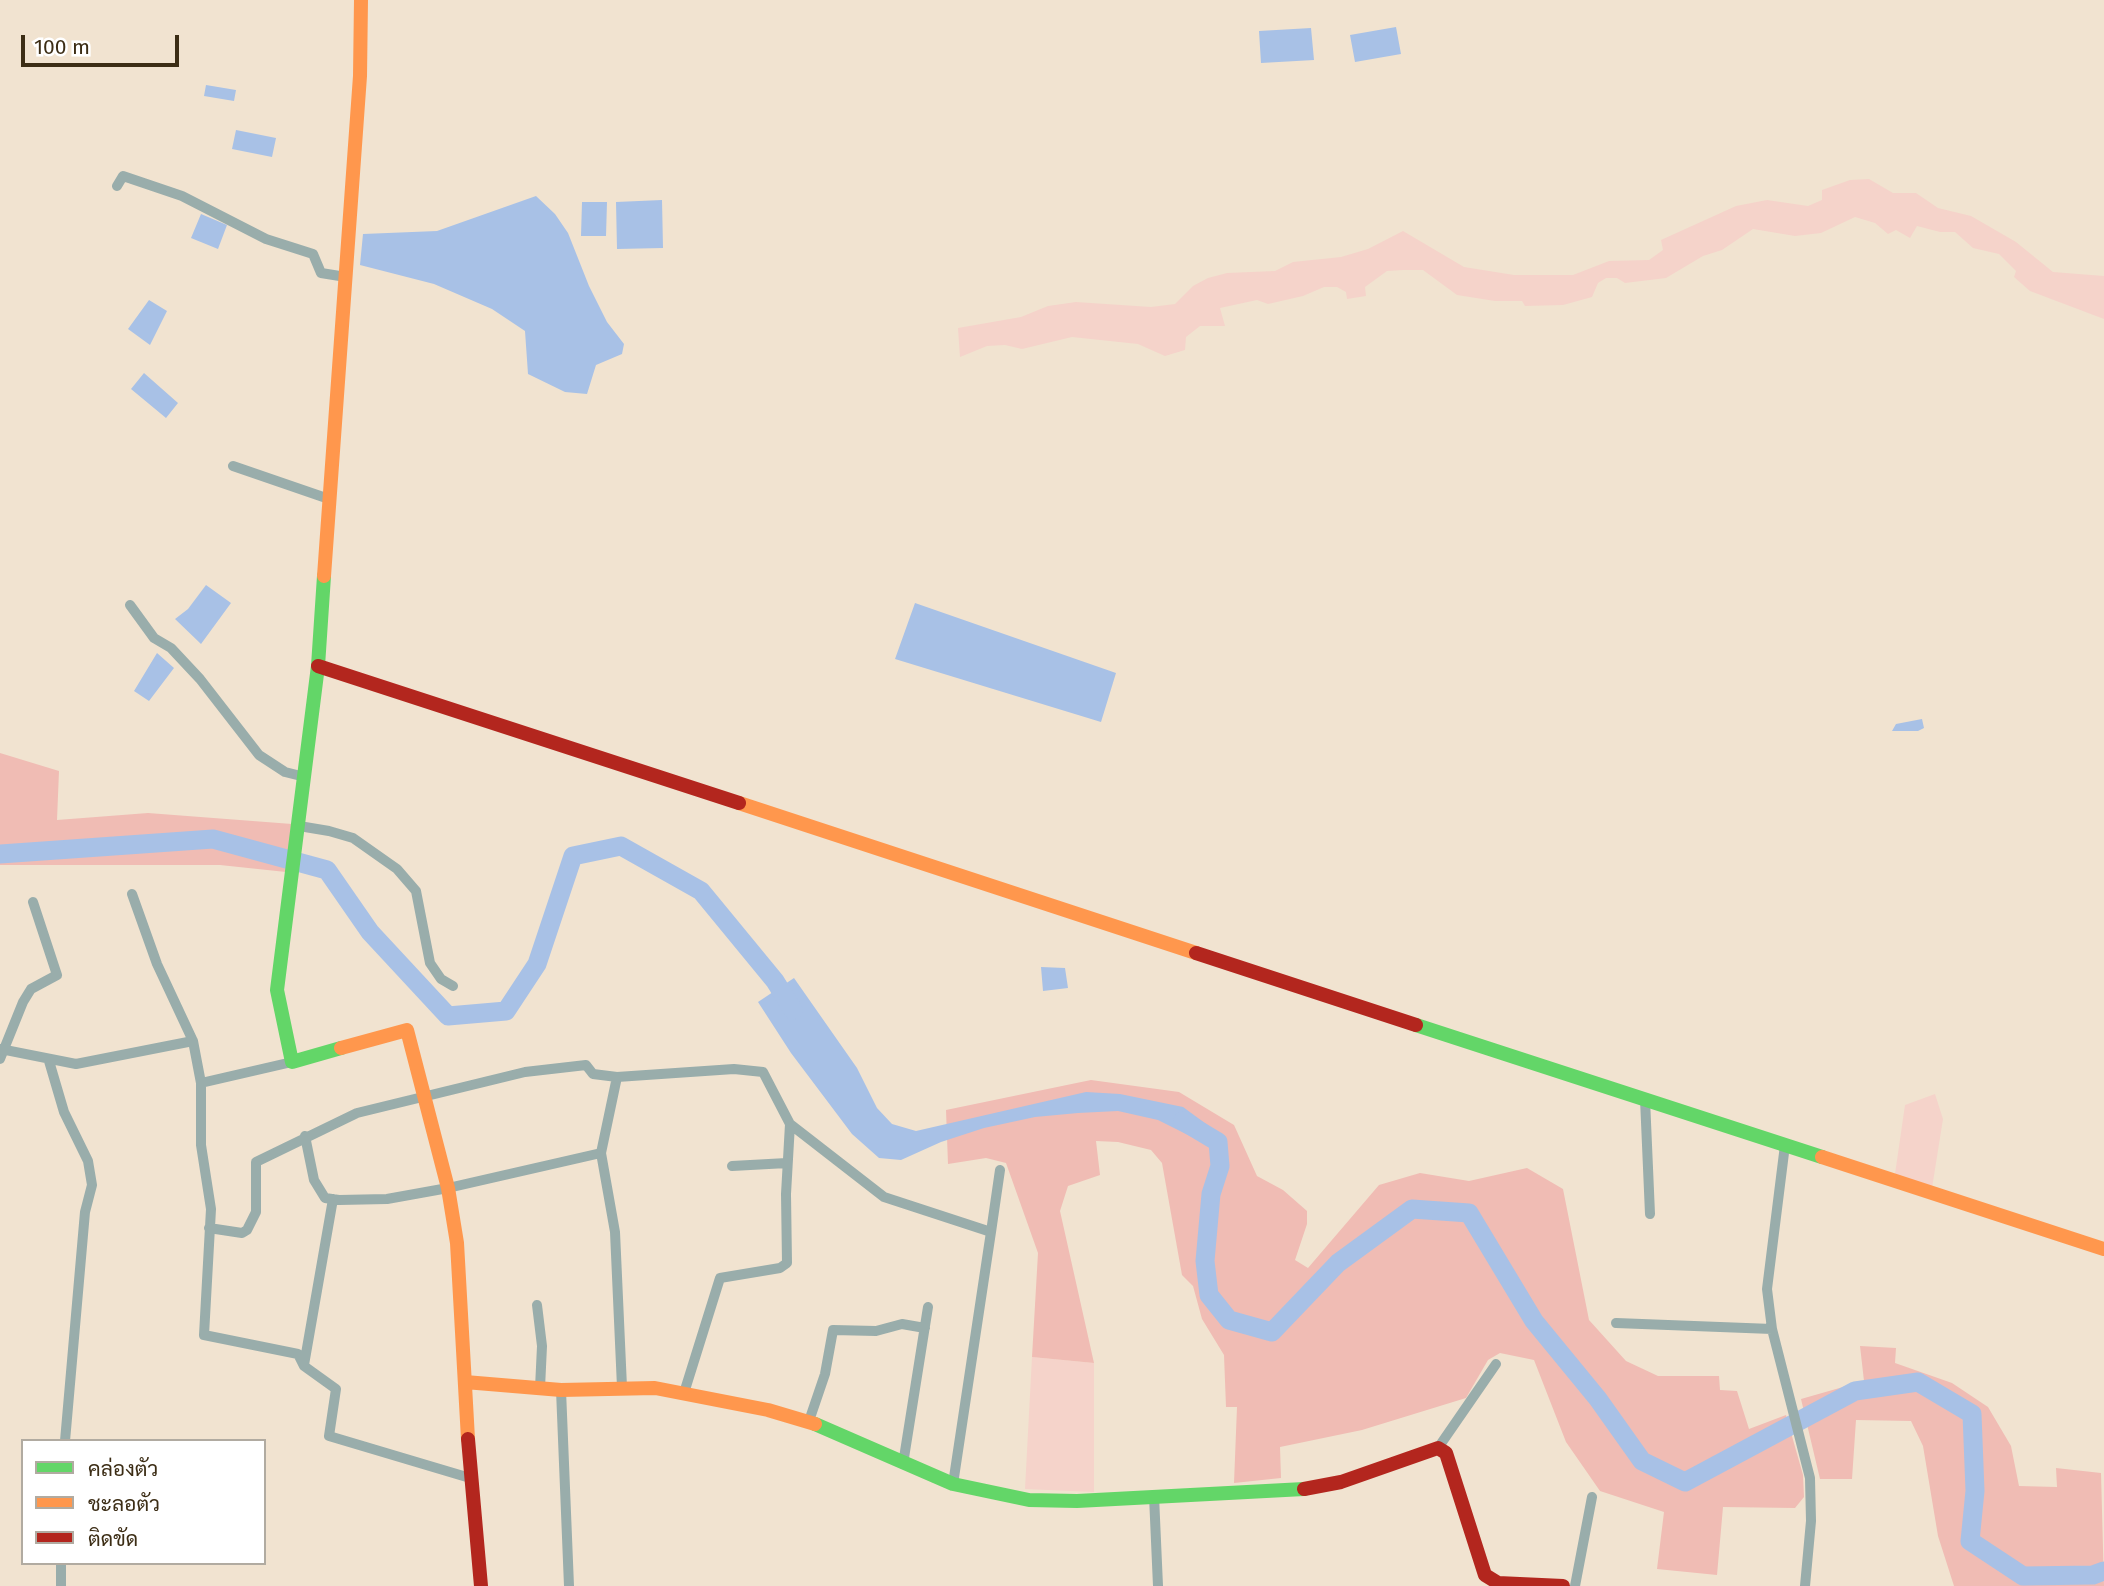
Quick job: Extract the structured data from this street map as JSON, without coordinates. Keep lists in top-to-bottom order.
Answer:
{
  "legend": ["คล่องตัว", "ชะลอตัว", "ติดขัด"],
  "scale_bar": "100 m"
}
